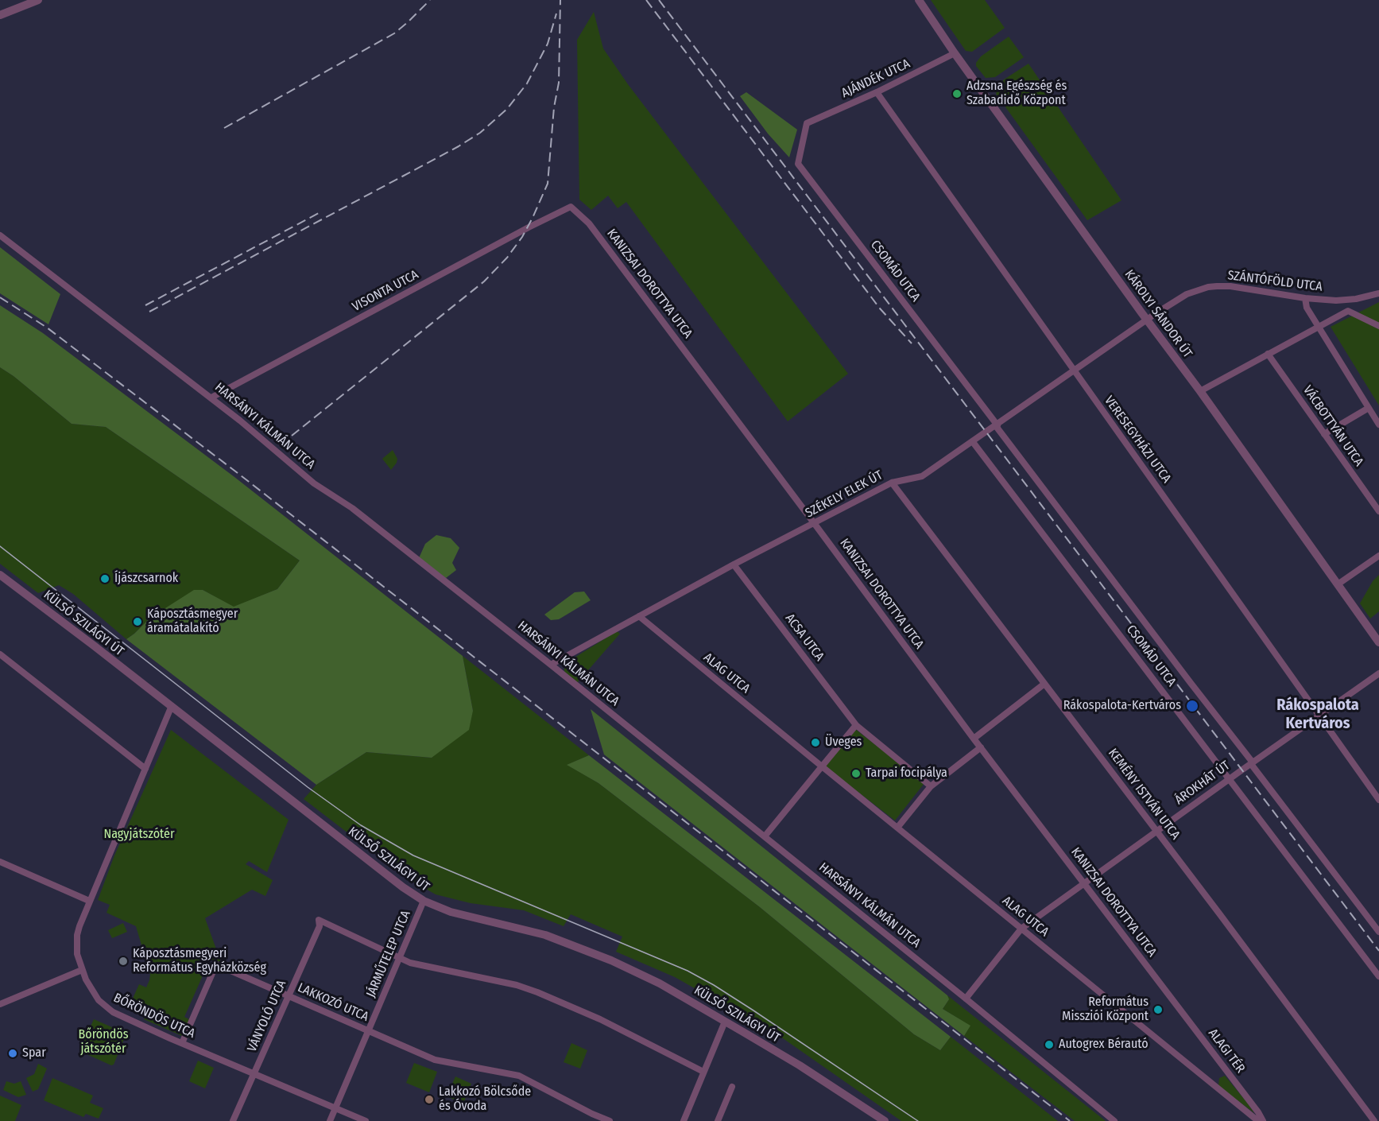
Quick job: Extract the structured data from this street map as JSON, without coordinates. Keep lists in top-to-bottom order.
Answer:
{
  "streets": {
    "street": [
      "AJÁNDÉK UTCA",
      "CSOMÁD UTCA",
      "SZÁNTÓFÖLD UTCA",
      "KANIZSAI DOROTTYA UTCA",
      "VISONTA UTCA",
      "KÁROLYI SÁNDOR ÚT",
      "HARSÁNYI KÁLMÁN UTCA",
      "VÁCBOTTYÁN UTCA",
      "VERESEGYHÁZI UTCA",
      "SZÉKELY ELEK ÚT",
      "KÜLSŐ SZILÁGYI ÚT",
      "ACSA UTCA",
      "ALAG UTCA",
      "ÁROKHÁT ÚT",
      "KEMÉNY ISTVÁN UTCA",
      "JÁRMŰTELEP UTCA",
      "LAKKOZÓ UTCA",
      "BŐRÖNDÖS UTCA",
      "VÁNYOLÓ UTCA",
      "ALAGI TÉR"
    ]
  },
  "crossings": [
    ["AJÁNDÉK UTCA", "CSOMÁD UTCA"],
    ["AJÁNDÉK UTCA", "KÁROLYI SÁNDOR ÚT"],
    ["AJÁNDÉK UTCA", "VERESEGYHÁZI UTCA"],
    ["CSOMÁD UTCA", "SZÉKELY ELEK ÚT"],
    ["CSOMÁD UTCA", "ÁROKHÁT ÚT"],
    ["SZÁNTÓFÖLD UTCA", "KÁROLYI SÁNDOR ÚT"],
    ["SZÁNTÓFÖLD UTCA", "SZÉKELY ELEK ÚT"],
    ["KANIZSAI DOROTTYA UTCA", "VISONTA UTCA"],
    ["KANIZSAI DOROTTYA UTCA", "SZÉKELY ELEK ÚT"],
    ["KANIZSAI DOROTTYA UTCA", "ÁROKHÁT ÚT"],
    ["KANIZSAI DOROTTYA UTCA", "ALAGI TÉR"],
    ["VISONTA UTCA", "HARSÁNYI KÁLMÁN UTCA"],
    ["KÁROLYI SÁNDOR ÚT", "SZÉKELY ELEK ÚT"],
    ["HARSÁNYI KÁLMÁN UTCA", "SZÉKELY ELEK ÚT"],
    ["HARSÁNYI KÁLMÁN UTCA", "ÁROKHÁT ÚT"],
    ["VERESEGYHÁZI UTCA", "SZÉKELY ELEK ÚT"],
    ["VERESEGYHÁZI UTCA", "ÁROKHÁT ÚT"],
    ["SZÉKELY ELEK ÚT", "ACSA UTCA"],
    ["SZÉKELY ELEK ÚT", "ALAG UTCA"],
    ["SZÉKELY ELEK ÚT", "KEMÉNY ISTVÁN UTCA"],
    ["KÜLSŐ SZILÁGYI ÚT", "JÁRMŰTELEP UTCA"],
    ["KÜLSŐ SZILÁGYI ÚT", "BŐRÖNDÖS UTCA"],
    ["ALAG UTCA", "ÁROKHÁT ÚT"],
    ["ÁROKHÁT ÚT", "KEMÉNY ISTVÁN UTCA"],
    ["JÁRMŰTELEP UTCA", "LAKKOZÓ UTCA"],
    ["JÁRMŰTELEP UTCA", "BŐRÖNDÖS UTCA"],
    ["JÁRMŰTELEP UTCA", "VÁNYOLÓ UTCA"],
    ["LAKKOZÓ UTCA", "BŐRÖNDÖS UTCA"],
    ["LAKKOZÓ UTCA", "VÁNYOLÓ UTCA"],
    ["BŐRÖNDÖS UTCA", "VÁNYOLÓ UTCA"]
  ],
  "districts": ["Rákospalota Kertváros"],
  "parks": ["Nagyjátszótér", "Bőröndös játszótér"],
  "places": [
    "Adzsna Egészség és Szabadidő Központ",
    "Íjászcsarnok",
    "Káposztásmegyer áramátalakító",
    "Rákospalota-Kertváros",
    "Üveges",
    "Tarpai focipálya",
    "Káposztásmegyeri Református Egyházközség",
    "Református Missziói Központ",
    "Autogrex Bérautó",
    "Spar",
    "Lakkozó Bölcsőde és Óvoda"
  ]
}
